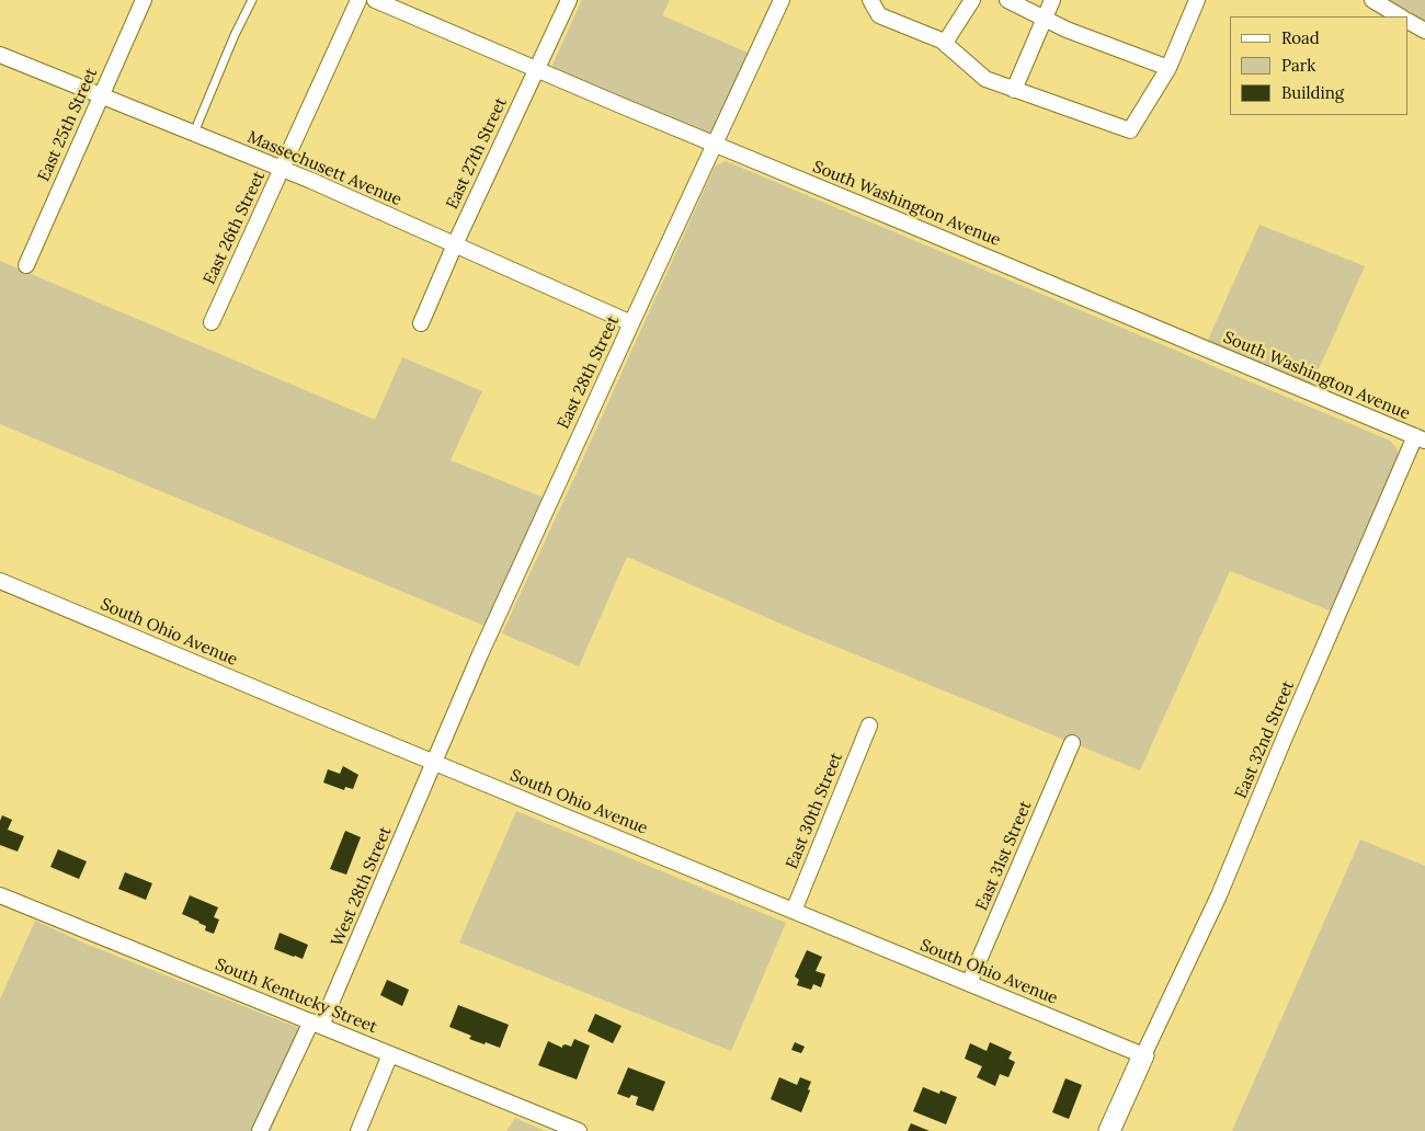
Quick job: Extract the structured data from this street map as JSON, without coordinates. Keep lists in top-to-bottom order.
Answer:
{
  "streets": {
    "street": [
      "East 25th Street",
      "East 27th Street",
      "Massechusett Avenue",
      "South Washington Avenue",
      "East 26th Street",
      "East 28th Street",
      "South Ohio Avenue",
      "East 32nd Street",
      "East 30th Street",
      "East 31st Street",
      "West 28th Street",
      "South Kentucky Street"
    ]
  },
  "crossings": [
    ["East 25th Street", "Massechusett Avenue"],
    ["East 27th Street", "Massechusett Avenue"],
    ["East 27th Street", "South Washington Avenue"],
    ["Massechusett Avenue", "East 26th Street"],
    ["Massechusett Avenue", "East 28th Street"],
    ["South Washington Avenue", "East 28th Street"],
    ["South Washington Avenue", "East 32nd Street"],
    ["East 28th Street", "South Ohio Avenue"],
    ["East 28th Street", "West 28th Street"],
    ["South Ohio Avenue", "East 32nd Street"],
    ["South Ohio Avenue", "East 30th Street"],
    ["South Ohio Avenue", "East 31st Street"],
    ["South Ohio Avenue", "West 28th Street"],
    ["West 28th Street", "South Kentucky Street"]
  ],
  "legend": ["Road", "Park", "Building"]
}
